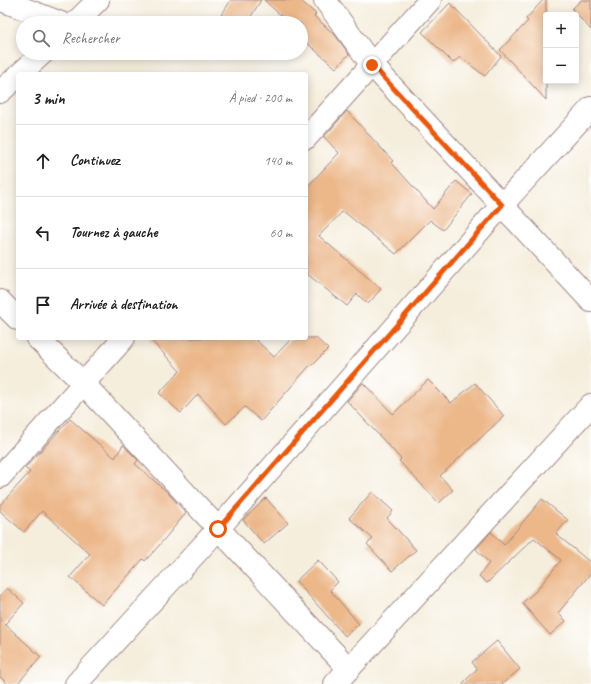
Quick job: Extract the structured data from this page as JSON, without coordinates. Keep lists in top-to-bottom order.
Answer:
{
  "page": {
    "map_buttons": ["+", "−"],
    "search": "Rechercher",
    "heading": ["3 min", "À pied · 200 m"],
    "list": [
      ["Continuez", "140 m"],
      ["Tournez à gauche", "60 m"],
      "Arrivée à destination"
    ]
  }
}
